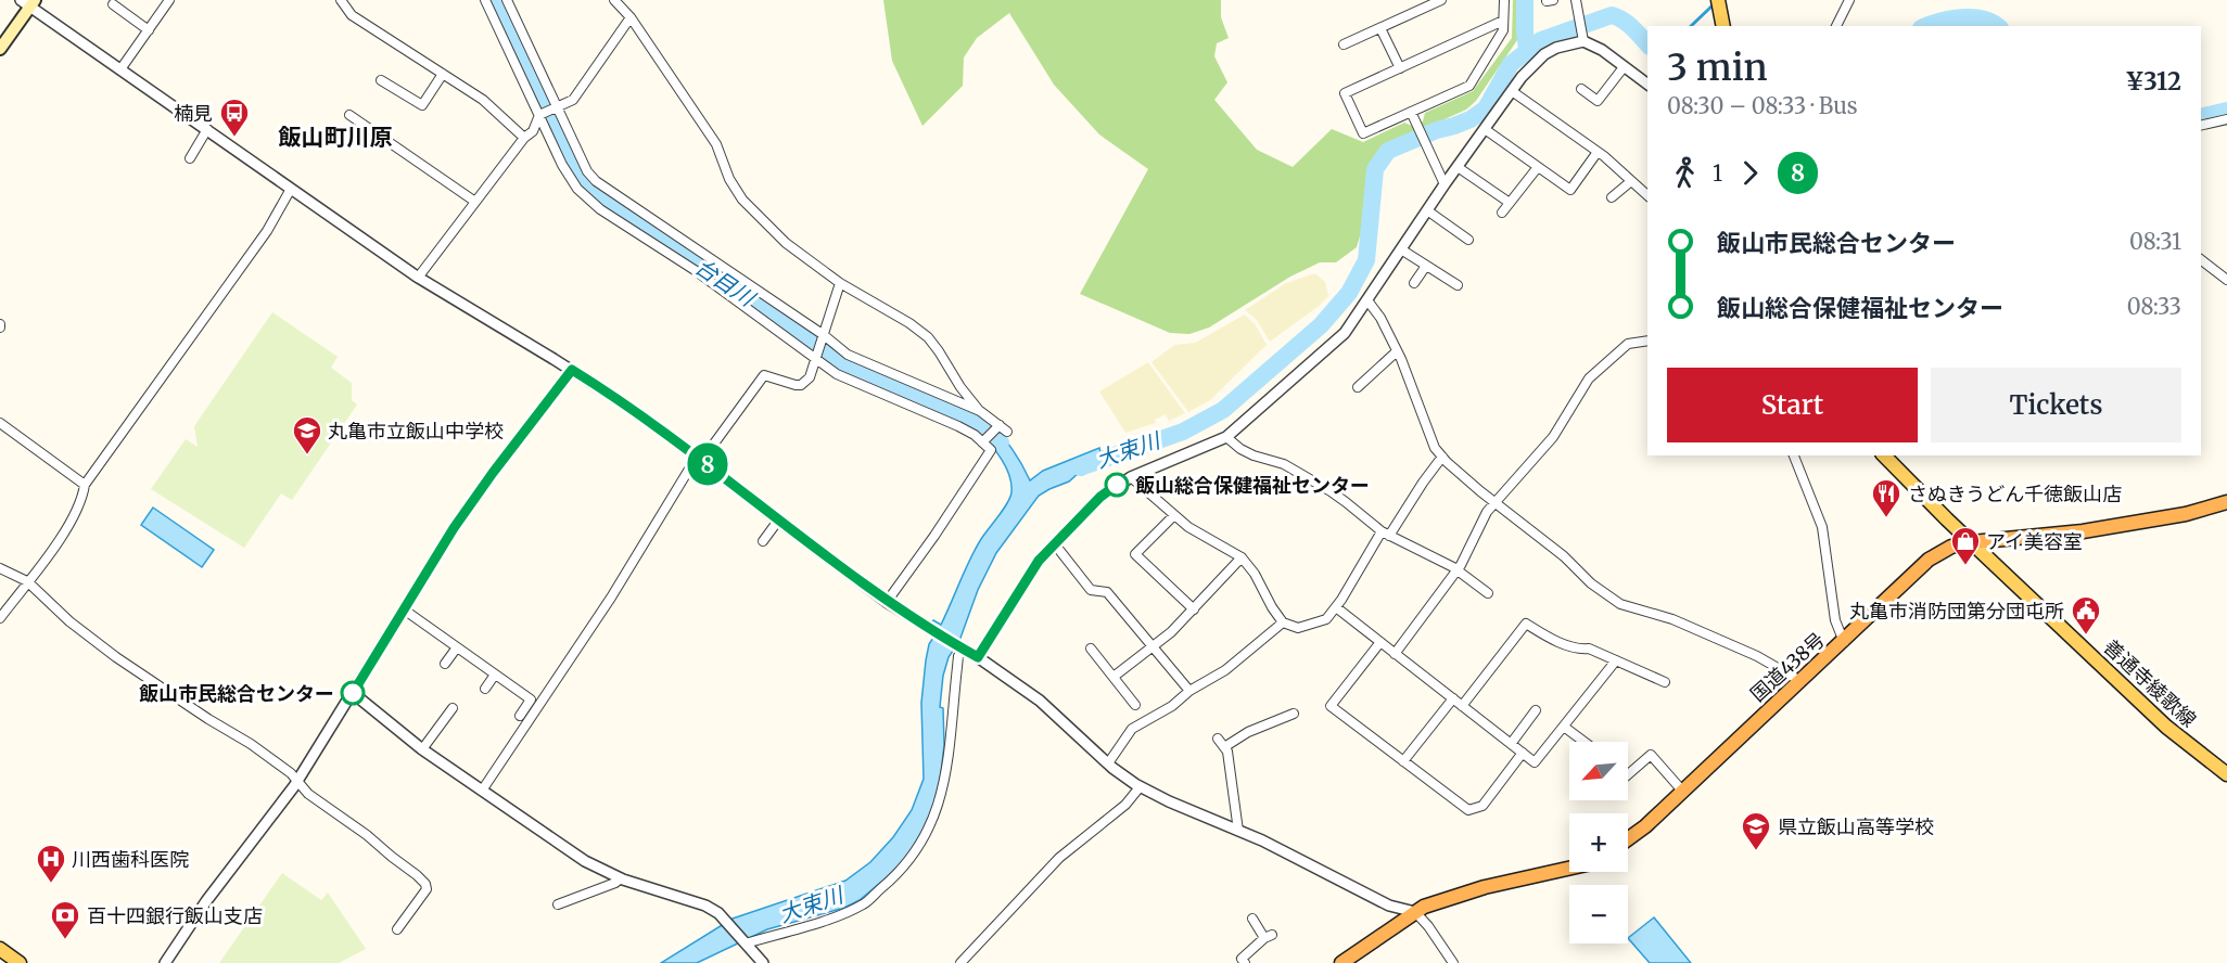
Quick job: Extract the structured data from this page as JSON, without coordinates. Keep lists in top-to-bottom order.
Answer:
{
  "streets": {
    "highway": ["国道438号"],
    "main road": ["善通寺綾歌線"]
  },
  "crossings": [
    ["国道438号", "善通寺綾歌線"]
  ],
  "districts": ["飯山町川原"],
  "water": ["台目川", "大束川"],
  "places": {
    "bus stop": ["楠見"],
    "school or university": ["丸亀市立飯山中学校", "県立飯山高等学校"],
    "other": ["飯山総合保健福祉センター", "飯山市民総合センター"],
    "restaurant": ["さぬきうどん千徳飯山店"],
    "shop": ["アイ美容室"],
    "public building": ["丸亀市消防団第分団屯所"],
    "hospital": ["川西歯科医院"],
    "bank": ["百十四銀行飯山支店"]
  },
  "lines": ["bus line 8"],
  "north": "bottom left",
  "page": {
    "on_map": "8",
    "heading": ["3 min", "08:30 – 08:33 · Bus", "¥312"],
    "legs": ["1", "8"],
    "list": [
      {
        "name": "飯山市民総合センター",
        "value": "08:31"
      },
      {
        "name": "飯山総合保健福祉センター",
        "value": "08:33"
      }
    ],
    "buttons": ["Start", "Tickets"],
    "map_buttons": ["+", "−"]
  }
}
